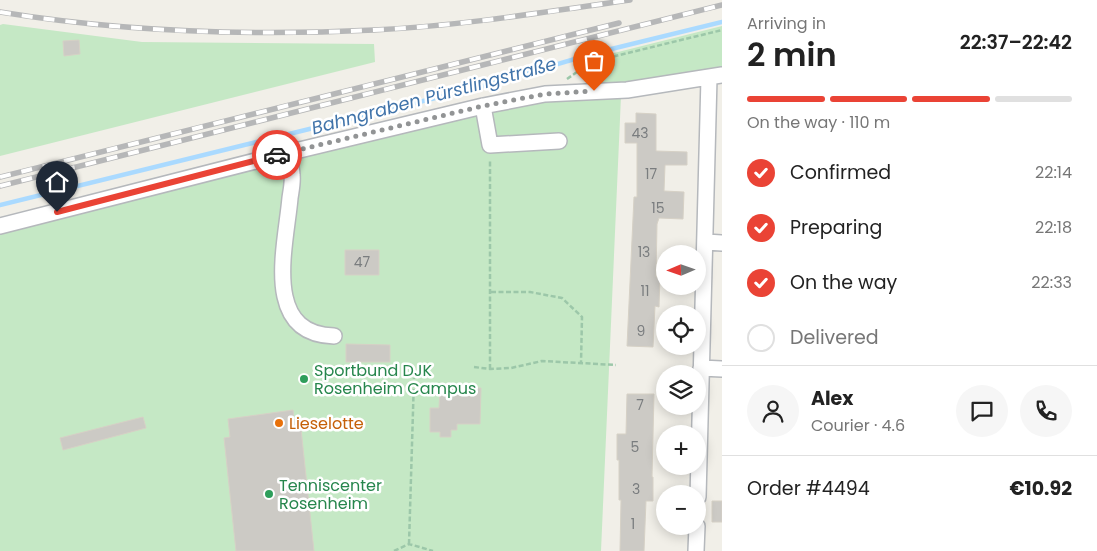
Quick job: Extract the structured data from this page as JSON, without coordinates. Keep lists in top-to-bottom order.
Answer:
{
  "water": ["Bahngraben Pürstlingstraße"],
  "places": ["Sportbund DJK Rosenheim Campus", "Lieselotte", "Tenniscenter Rosenheim"],
  "house_numbers": [
    "43",
    "17",
    "15",
    "13",
    "47",
    "11",
    "9",
    "7",
    "5",
    "3",
    "1"
  ],
  "north": "left",
  "page": {
    "heading": ["2 min", "Arriving in", "22:37–22:42"],
    "panel": [
      "Alex",
      "Courier · 4.6",
      "Order #4494",
      "€10.92"
    ],
    "bar": "On the way · 110 m",
    "list": [
      ["Confirmed", "22:14"],
      ["Preparing", "22:18"],
      ["On the way", "22:33"],
      "Delivered"
    ],
    "map_buttons": ["+", "−"]
  }
}
